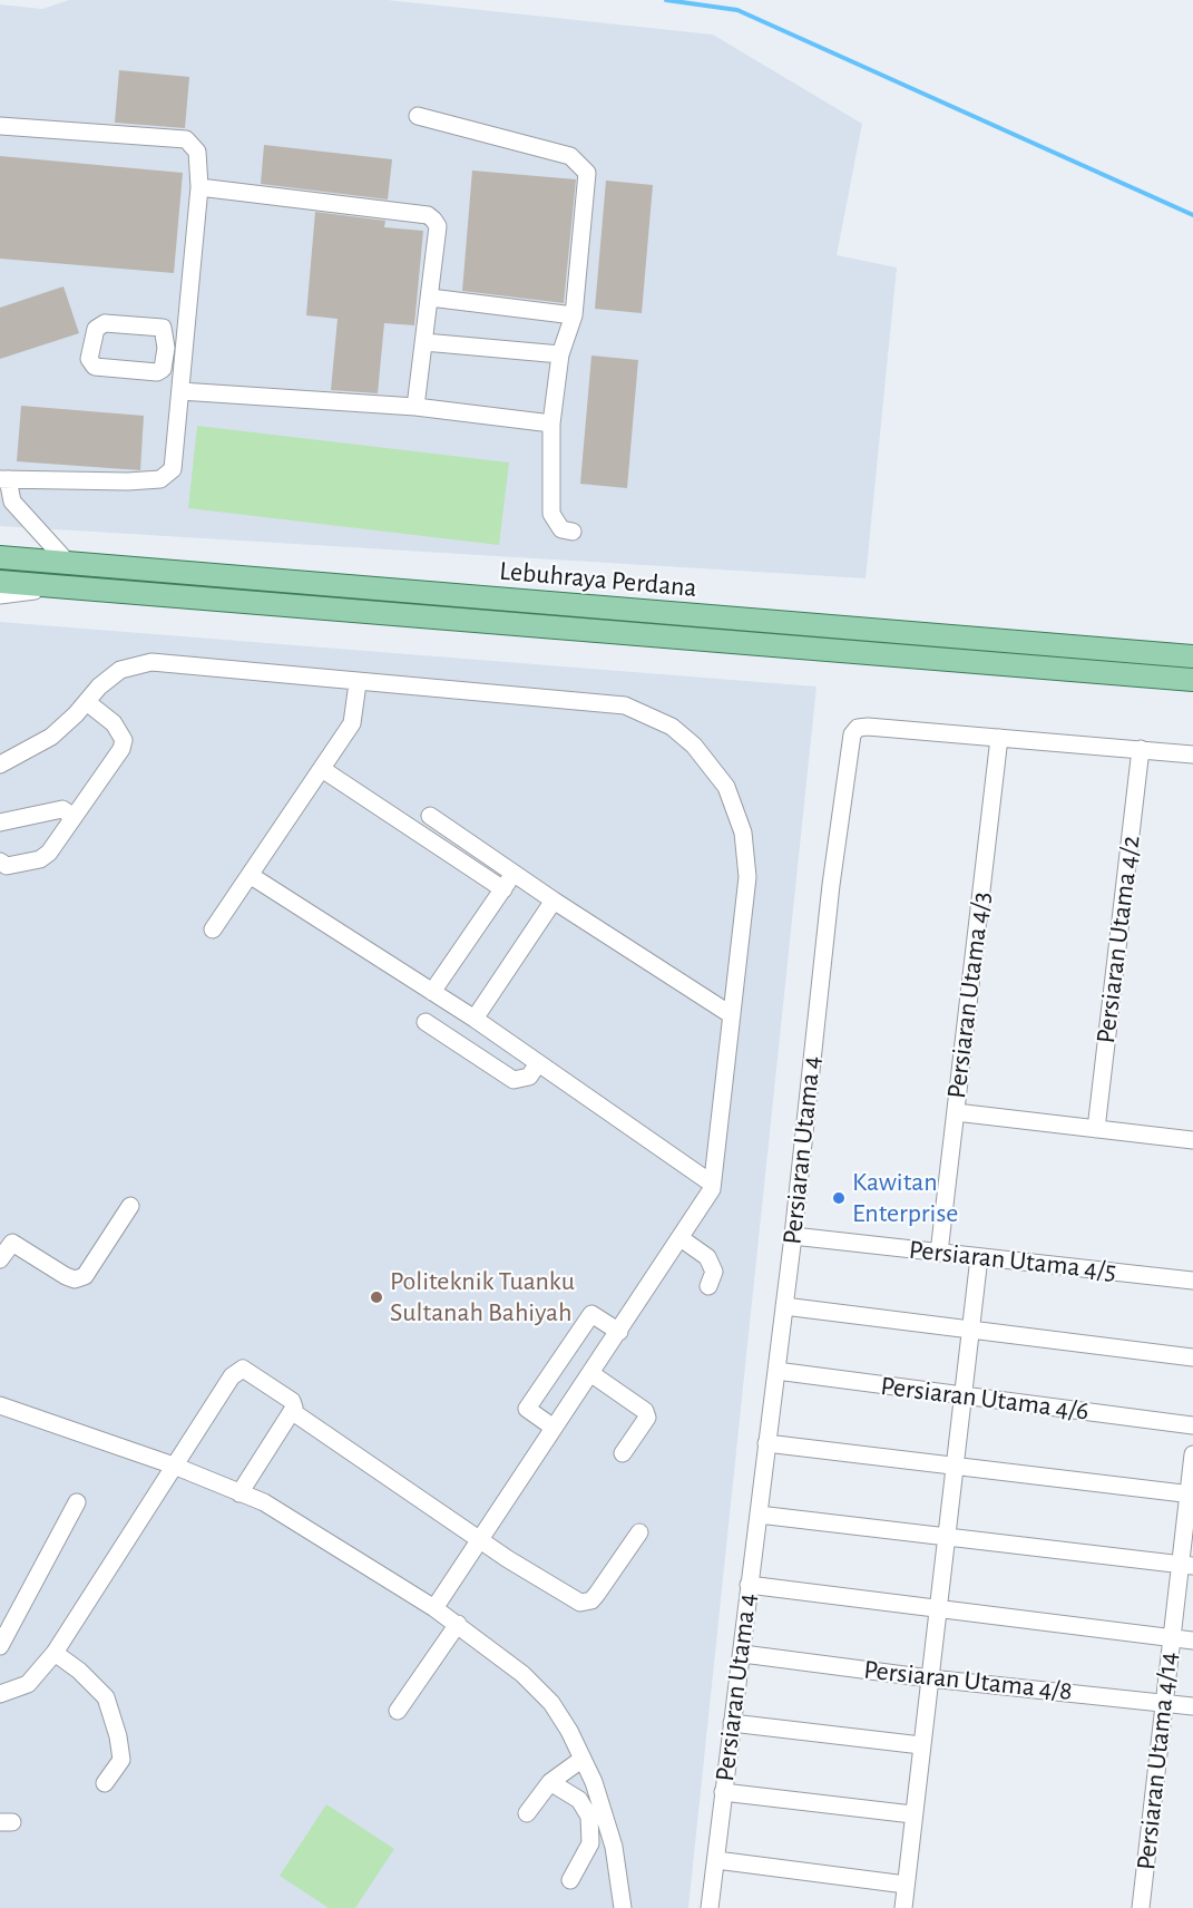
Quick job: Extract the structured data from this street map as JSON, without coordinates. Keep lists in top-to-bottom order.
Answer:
{
  "streets": {
    "main road": ["Lebuhraya Perdana"],
    "street": [
      "Persiaran Utama 4/2",
      "Persiaran Utama 4/3",
      "Persiaran Utama 4",
      "Persiaran Utama 4/5",
      "Persiaran Utama 4/6",
      "Persiaran Utama 4/8",
      "Persiaran Utama 4/14"
    ]
  },
  "crossings": [
    ["Persiaran Utama 4/2", "Persiaran Utama 4"],
    ["Persiaran Utama 4/3", "Persiaran Utama 4"],
    ["Persiaran Utama 4/3", "Persiaran Utama 4/5"],
    ["Persiaran Utama 4", "Persiaran Utama 4/5"],
    ["Persiaran Utama 4", "Persiaran Utama 4/6"],
    ["Persiaran Utama 4", "Persiaran Utama 4/8"],
    ["Persiaran Utama 4/8", "Persiaran Utama 4/14"]
  ],
  "places": ["Kawitan Enterprise", "Politeknik Tuanku Sultanah Bahiyah"]
}
